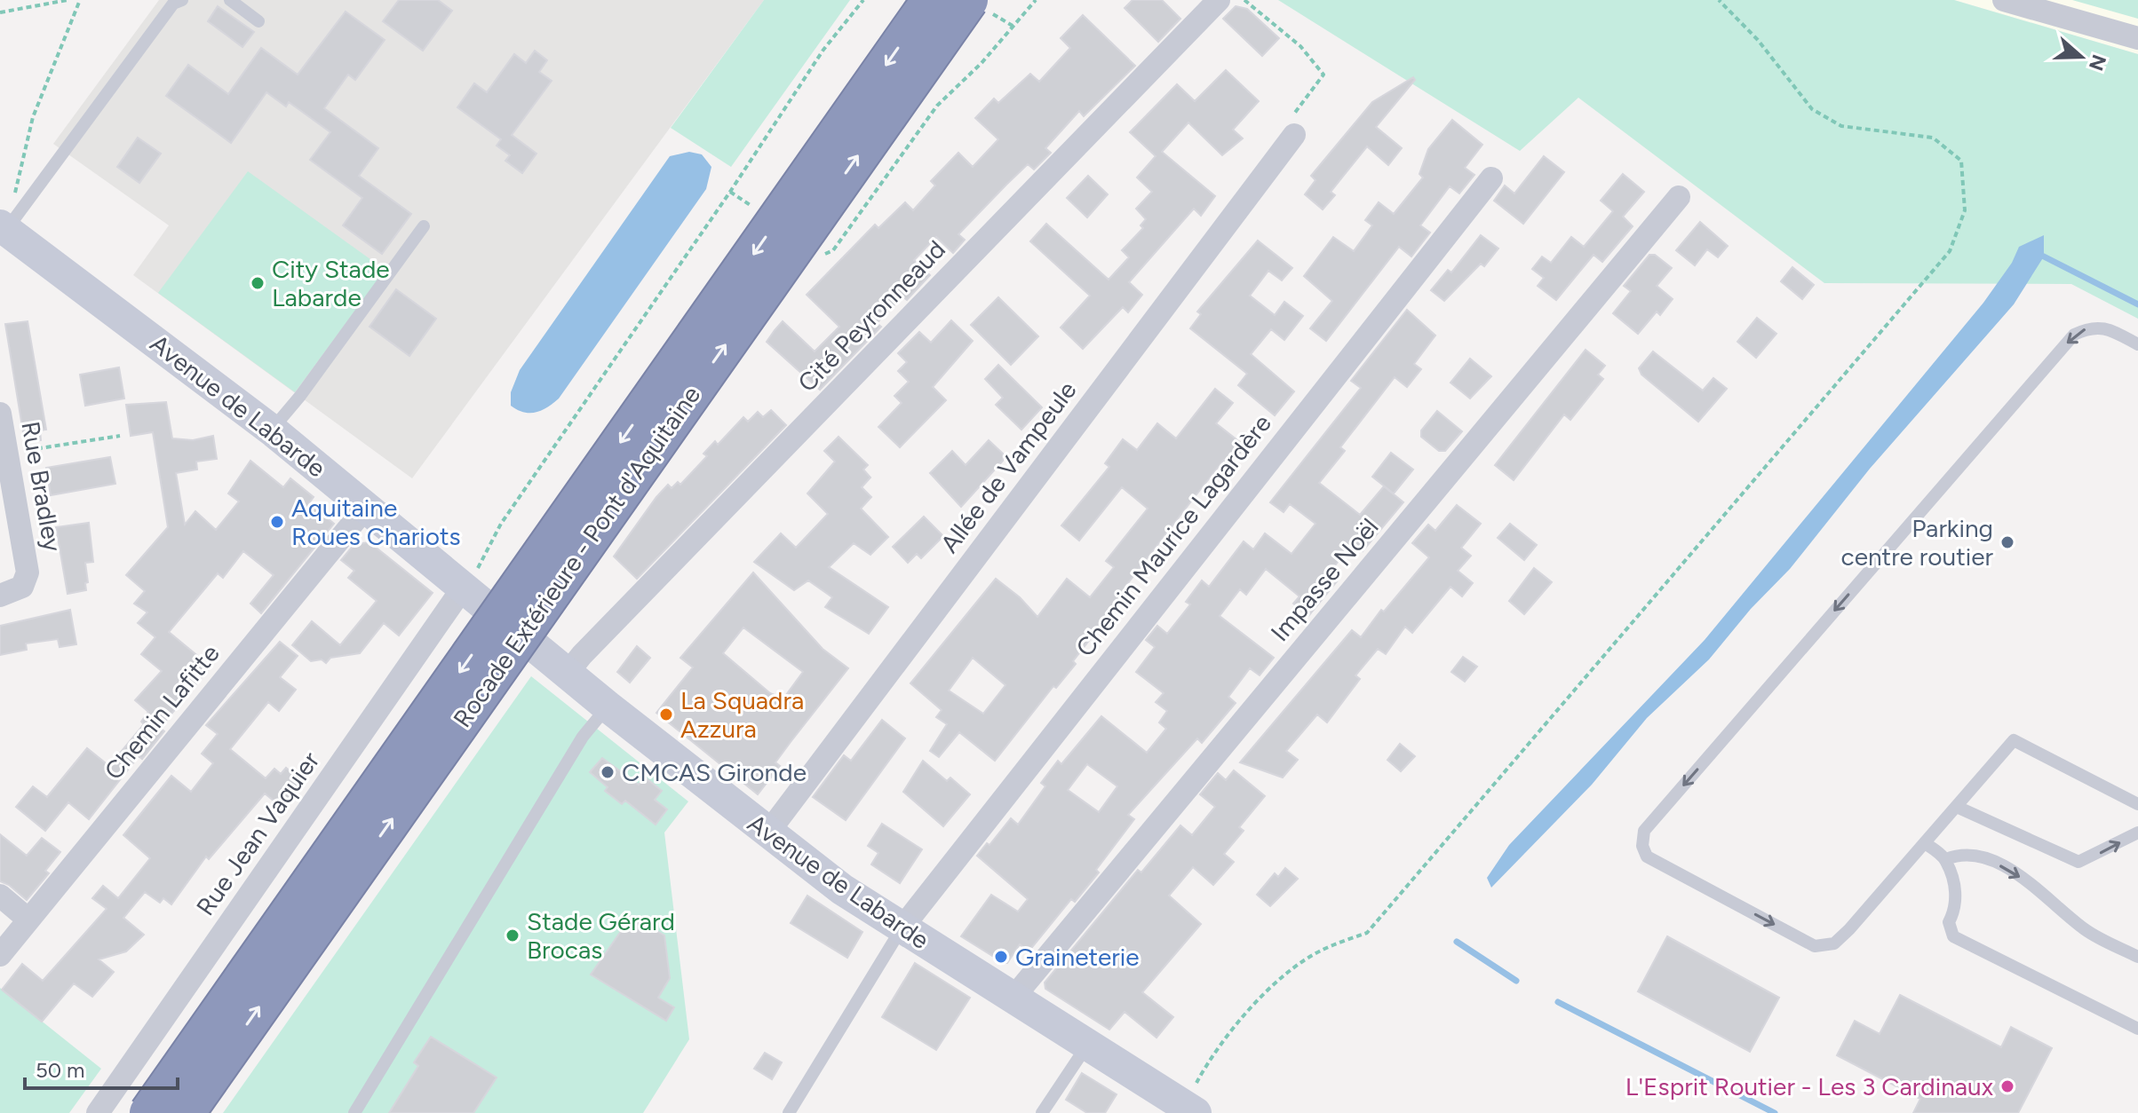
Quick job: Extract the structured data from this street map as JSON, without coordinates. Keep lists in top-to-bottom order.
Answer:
{
  "streets": {
    "highway": ["Rocade Extérieure - Pont d'Aquitaine"],
    "main road": ["Avenue de Labarde"],
    "street": [
      "Cité Peyronneaud",
      "Allée de Vampeule",
      "Rue Bradley",
      "Chemin Maurice Lagardère",
      "Impasse Noël",
      "Chemin Lafitte",
      "Rue Jean Vaquier"
    ]
  },
  "crossings": [
    ["Cité Peyronneaud", "Avenue de Labarde"],
    ["Avenue de Labarde", "Allée de Vampeule"],
    ["Avenue de Labarde", "Chemin Maurice Lagardère"],
    ["Avenue de Labarde", "Impasse Noël"],
    ["Avenue de Labarde", "Chemin Lafitte"],
    ["Avenue de Labarde", "Rue Jean Vaquier"]
  ],
  "places": [
    "City Stade Labarde",
    "Aquitaine Roues Chariots",
    "Parking centre routier",
    "La Squadra Azzura",
    "CMCAS Gironde",
    "Stade Gérard Brocas",
    "Graineterie",
    "L'Esprit Routier - Les 3 Cardinaux"
  ],
  "scale_bar": "50 m",
  "north": "right"
}
